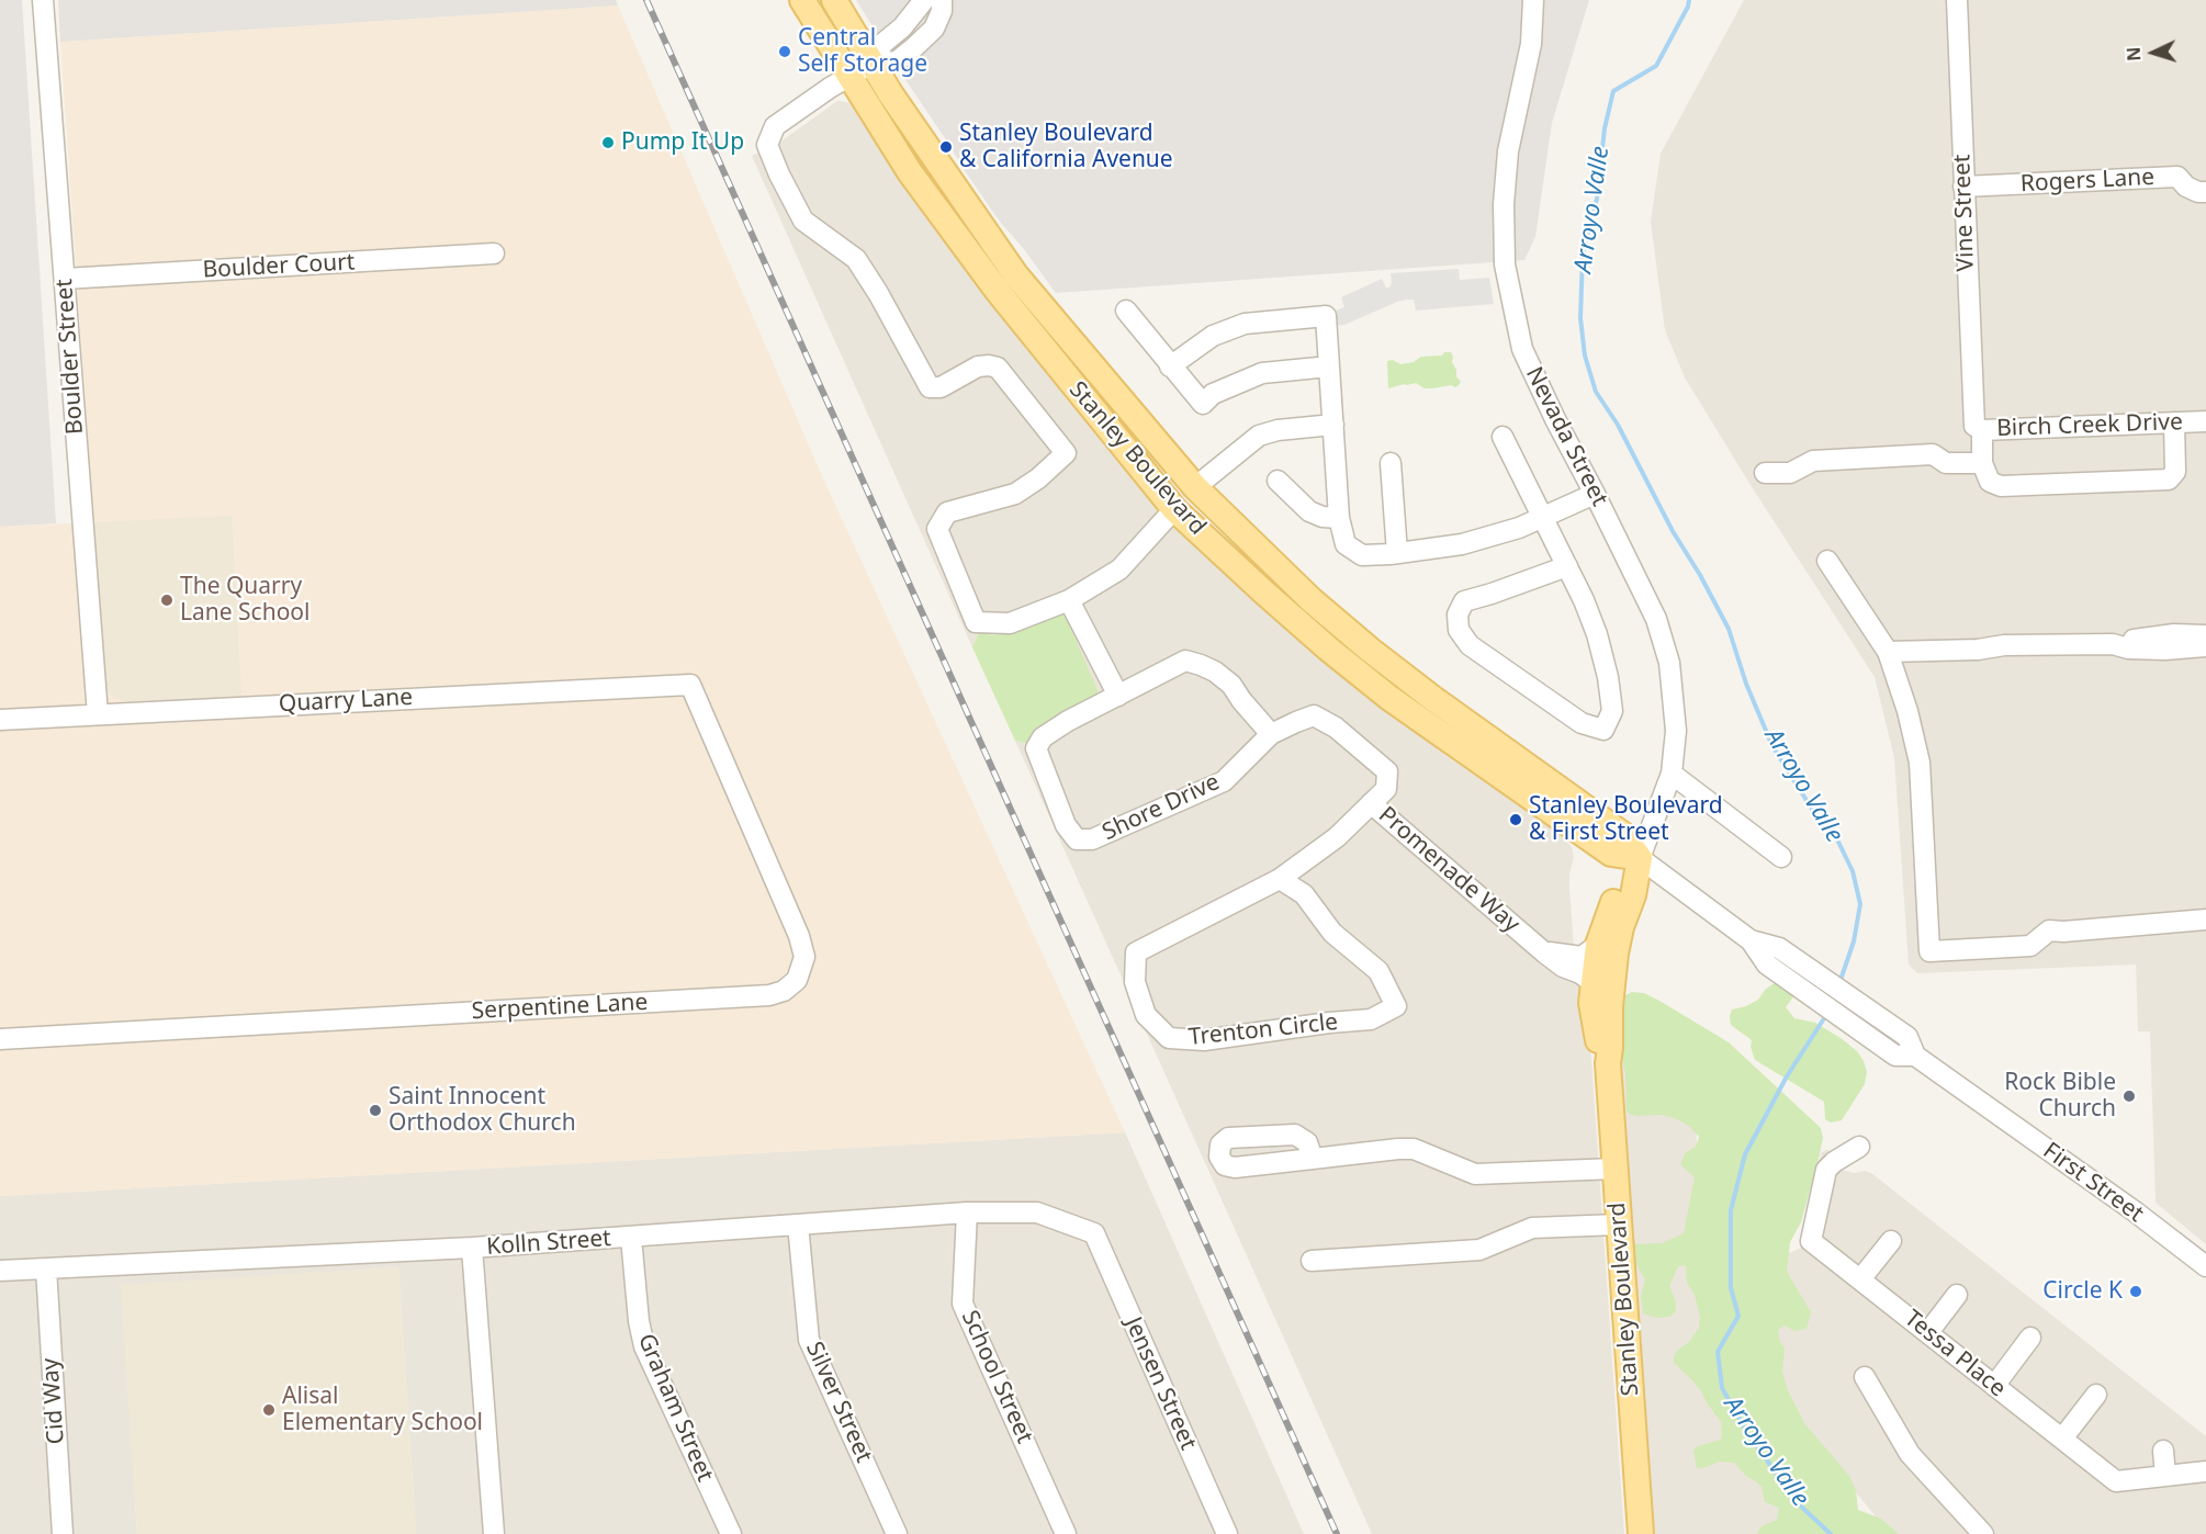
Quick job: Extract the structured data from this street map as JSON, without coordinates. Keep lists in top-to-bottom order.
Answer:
{
  "streets": {
    "main road": ["Stanley Boulevard"],
    "street": [
      "Rogers Lane",
      "Vine Street",
      "Boulder Court",
      "Boulder Street",
      "Birch Creek Drive",
      "Nevada Street",
      "Quarry Lane",
      "Shore Drive",
      "Promenade Way",
      "Serpentine Lane",
      "Trenton Circle",
      "First Street",
      "Kolln Street",
      "Tessa Place",
      "School Street",
      "Jensen Street",
      "Cid Way",
      "Silver Street",
      "Graham Street"
    ]
  },
  "crossings": [
    ["Rogers Lane", "Vine Street"],
    ["Vine Street", "Birch Creek Drive"],
    ["Boulder Court", "Boulder Street"],
    ["Boulder Street", "Quarry Lane"],
    ["Nevada Street", "Stanley Boulevard"],
    ["Nevada Street", "First Street"],
    ["Stanley Boulevard", "Promenade Way"],
    ["Stanley Boulevard", "First Street"],
    ["Quarry Lane", "Serpentine Lane"],
    ["Shore Drive", "Promenade Way"],
    ["Promenade Way", "Trenton Circle"],
    ["Kolln Street", "School Street"],
    ["Kolln Street", "Jensen Street"],
    ["Kolln Street", "Cid Way"],
    ["Kolln Street", "Silver Street"],
    ["Kolln Street", "Graham Street"]
  ],
  "water": ["Arroyo Valle"],
  "places": [
    "Central Self Storage",
    "Pump It Up",
    "Stanley Boulevard & California Avenue",
    "The Quarry Lane School",
    "Stanley Boulevard & First Street",
    "Rock Bible Church",
    "Saint Innocent Orthodox Church",
    "Circle K",
    "Alisal Elementary School"
  ],
  "north": "left"
}
